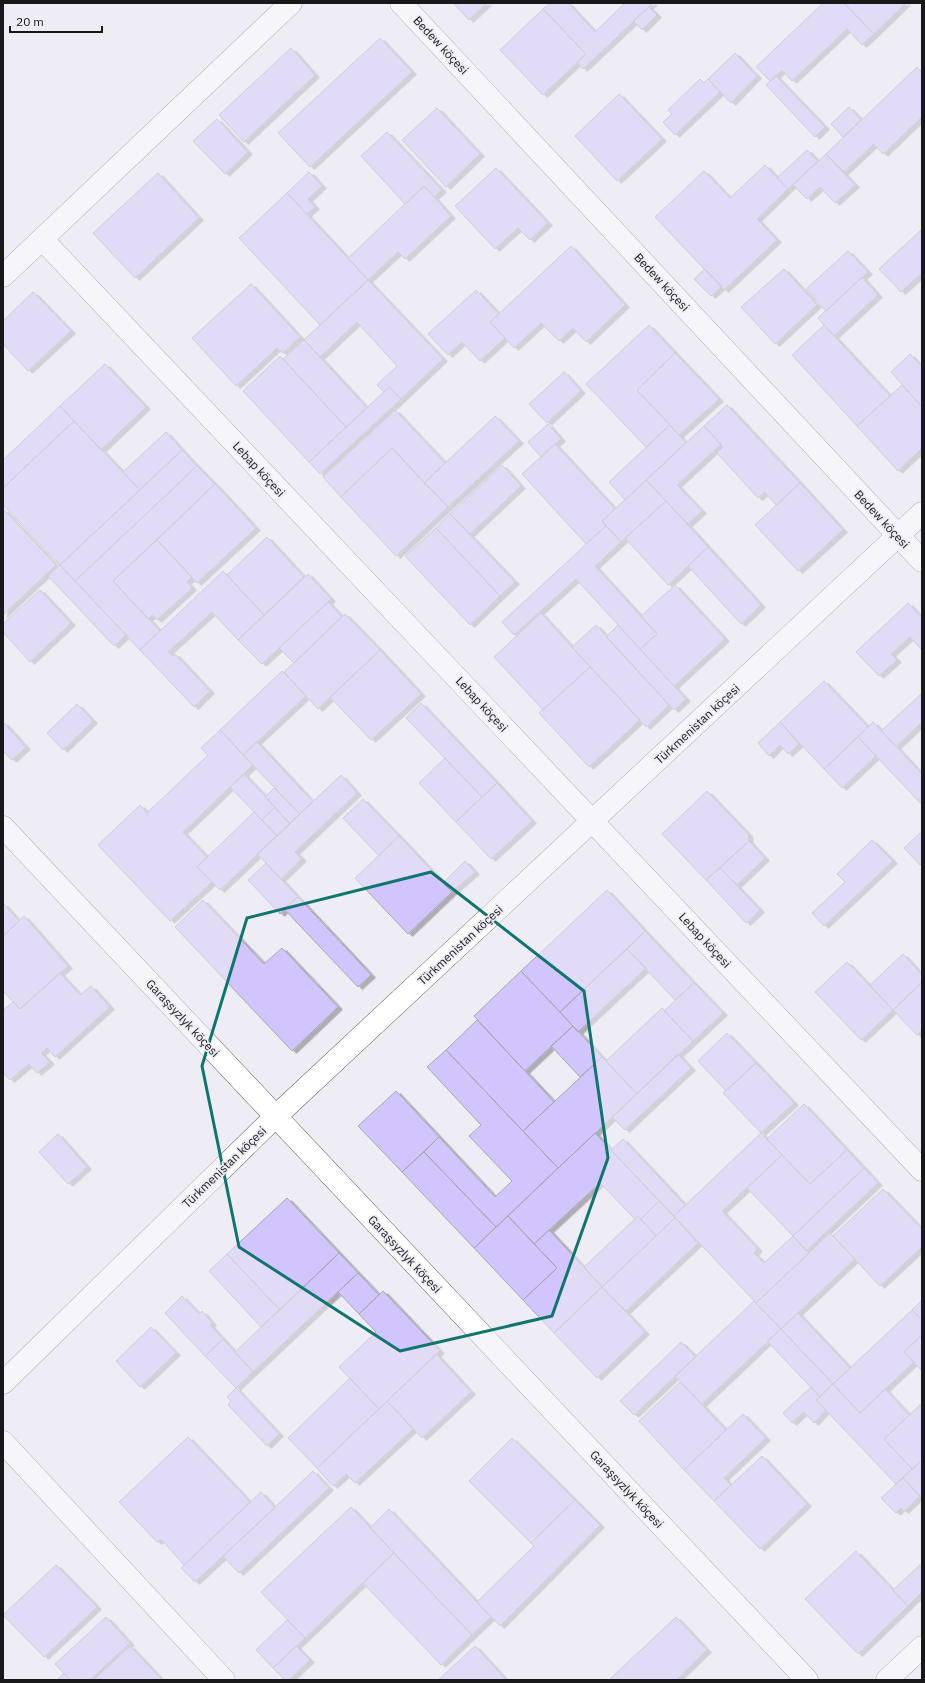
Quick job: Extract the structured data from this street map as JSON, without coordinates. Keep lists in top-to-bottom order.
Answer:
{
  "streets": {
    "street": [
      "Bedew köçesi",
      "Lebap köçesi",
      "Türkmenistan köçesi",
      "Garaşsyzlyk köçesi"
    ]
  },
  "crossings": [
    ["Bedew köçesi", "Türkmenistan köçesi"],
    ["Lebap köçesi", "Türkmenistan köçesi"],
    ["Türkmenistan köçesi", "Garaşsyzlyk köçesi"]
  ],
  "scale_bar": "20 m"
}
